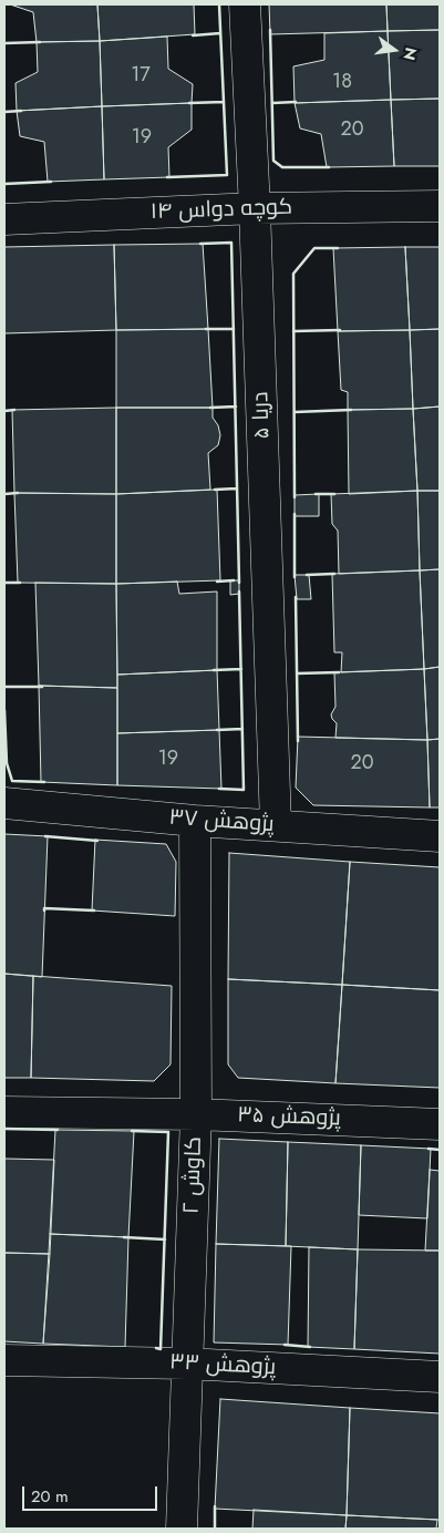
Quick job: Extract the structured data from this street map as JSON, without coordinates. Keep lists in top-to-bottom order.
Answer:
{
  "streets": {
    "street": [
      "کوچه دواس ۱۴",
      "دریا ۵",
      "پژوهش ۳۷",
      "پژوهش ۳۵",
      "کاوش ۲",
      "پژوهش ۳۳"
    ]
  },
  "crossings": [
    ["کوچه دواس ۱۴", "دریا ۵"],
    ["دریا ۵", "پژوهش ۳۷"],
    ["پژوهش ۳۷", "کاوش ۲"],
    ["پژوهش ۳۵", "کاوش ۲"],
    ["کاوش ۲", "پژوهش ۳۳"]
  ],
  "house_numbers": [
    "17",
    "18",
    "20",
    "19",
    "19",
    "20"
  ],
  "scale_bar": "20 m",
  "north": "right"
}
